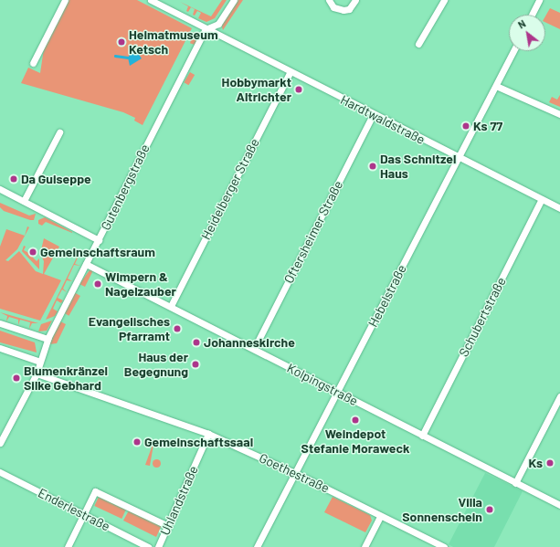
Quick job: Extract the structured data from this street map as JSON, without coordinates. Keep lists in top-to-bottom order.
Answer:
{
  "streets": {
    "street": [
      "Hardtwaldstraße",
      "Gutenbergstraße",
      "Heidelberger Straße",
      "Oftersheimer Straße",
      "Hebelstraße",
      "Schubertstraße",
      "Kolpingstraße",
      "Goethestraße",
      "Uhlandstraße",
      "Enderlestraße"
    ]
  },
  "crossings": [
    ["Hardtwaldstraße", "Gutenbergstraße"],
    ["Hardtwaldstraße", "Heidelberger Straße"],
    ["Hardtwaldstraße", "Oftersheimer Straße"],
    ["Hardtwaldstraße", "Hebelstraße"],
    ["Hardtwaldstraße", "Schubertstraße"],
    ["Gutenbergstraße", "Kolpingstraße"],
    ["Gutenbergstraße", "Goethestraße"],
    ["Heidelberger Straße", "Kolpingstraße"],
    ["Oftersheimer Straße", "Kolpingstraße"],
    ["Hebelstraße", "Kolpingstraße"],
    ["Hebelstraße", "Goethestraße"],
    ["Schubertstraße", "Kolpingstraße"],
    ["Goethestraße", "Uhlandstraße"]
  ],
  "places": [
    "Heimatmuseum Ketsch",
    "Hobbymarkt Altrichter",
    "Ks 77",
    "Das Schnitzel Haus",
    "Da Guiseppe",
    "Gemeinschaftsraum",
    "Wimpern & Nagelzauber",
    "Evangelisches Pfarramt",
    "Johanneskirche",
    "Haus der Begegnung",
    "Blumenkränzel Silke Gebhard",
    "Weindepot Stefanie Moraweck",
    "Gemeinschaftssaal",
    "Ks",
    "Villa Sonnenschein"
  ],
  "north": "top left"
}
